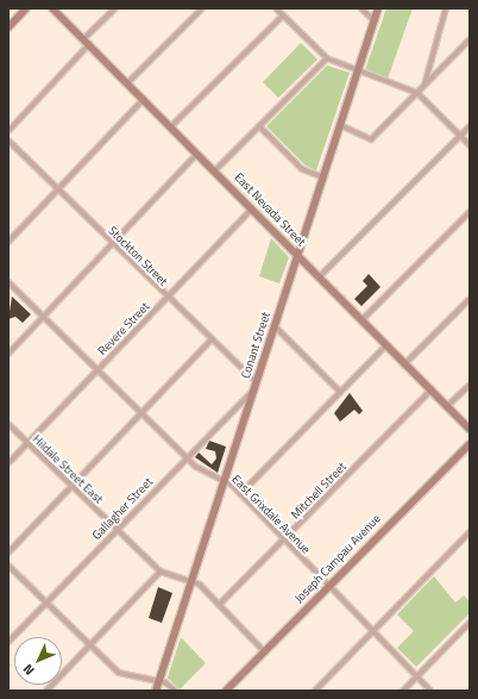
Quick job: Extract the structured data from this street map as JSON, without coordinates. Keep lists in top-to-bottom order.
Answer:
{
  "streets": {
    "street": [
      "East Nevada Street",
      "Stockton Street",
      "Revere Street",
      "Conant Street",
      "Hildale Street East",
      "Mitchell Street",
      "Gallagher Street",
      "East Grixdale Avenue",
      "Joseph Campau Avenue"
    ]
  },
  "crossings": [
    ["East Nevada Street", "Revere Street"],
    ["East Nevada Street", "Conant Street"],
    ["East Nevada Street", "Mitchell Street"],
    ["Stockton Street", "Revere Street"],
    ["Stockton Street", "Conant Street"],
    ["Revere Street", "Hildale Street East"],
    ["Revere Street", "East Grixdale Avenue"],
    ["Conant Street", "Hildale Street East"],
    ["Conant Street", "Gallagher Street"],
    ["Conant Street", "East Grixdale Avenue"],
    ["Hildale Street East", "Mitchell Street"],
    ["Hildale Street East", "Gallagher Street"],
    ["Hildale Street East", "Joseph Campau Avenue"],
    ["Mitchell Street", "East Grixdale Avenue"],
    ["Gallagher Street", "East Grixdale Avenue"],
    ["East Grixdale Avenue", "Joseph Campau Avenue"]
  ],
  "north": "bottom left"
}
